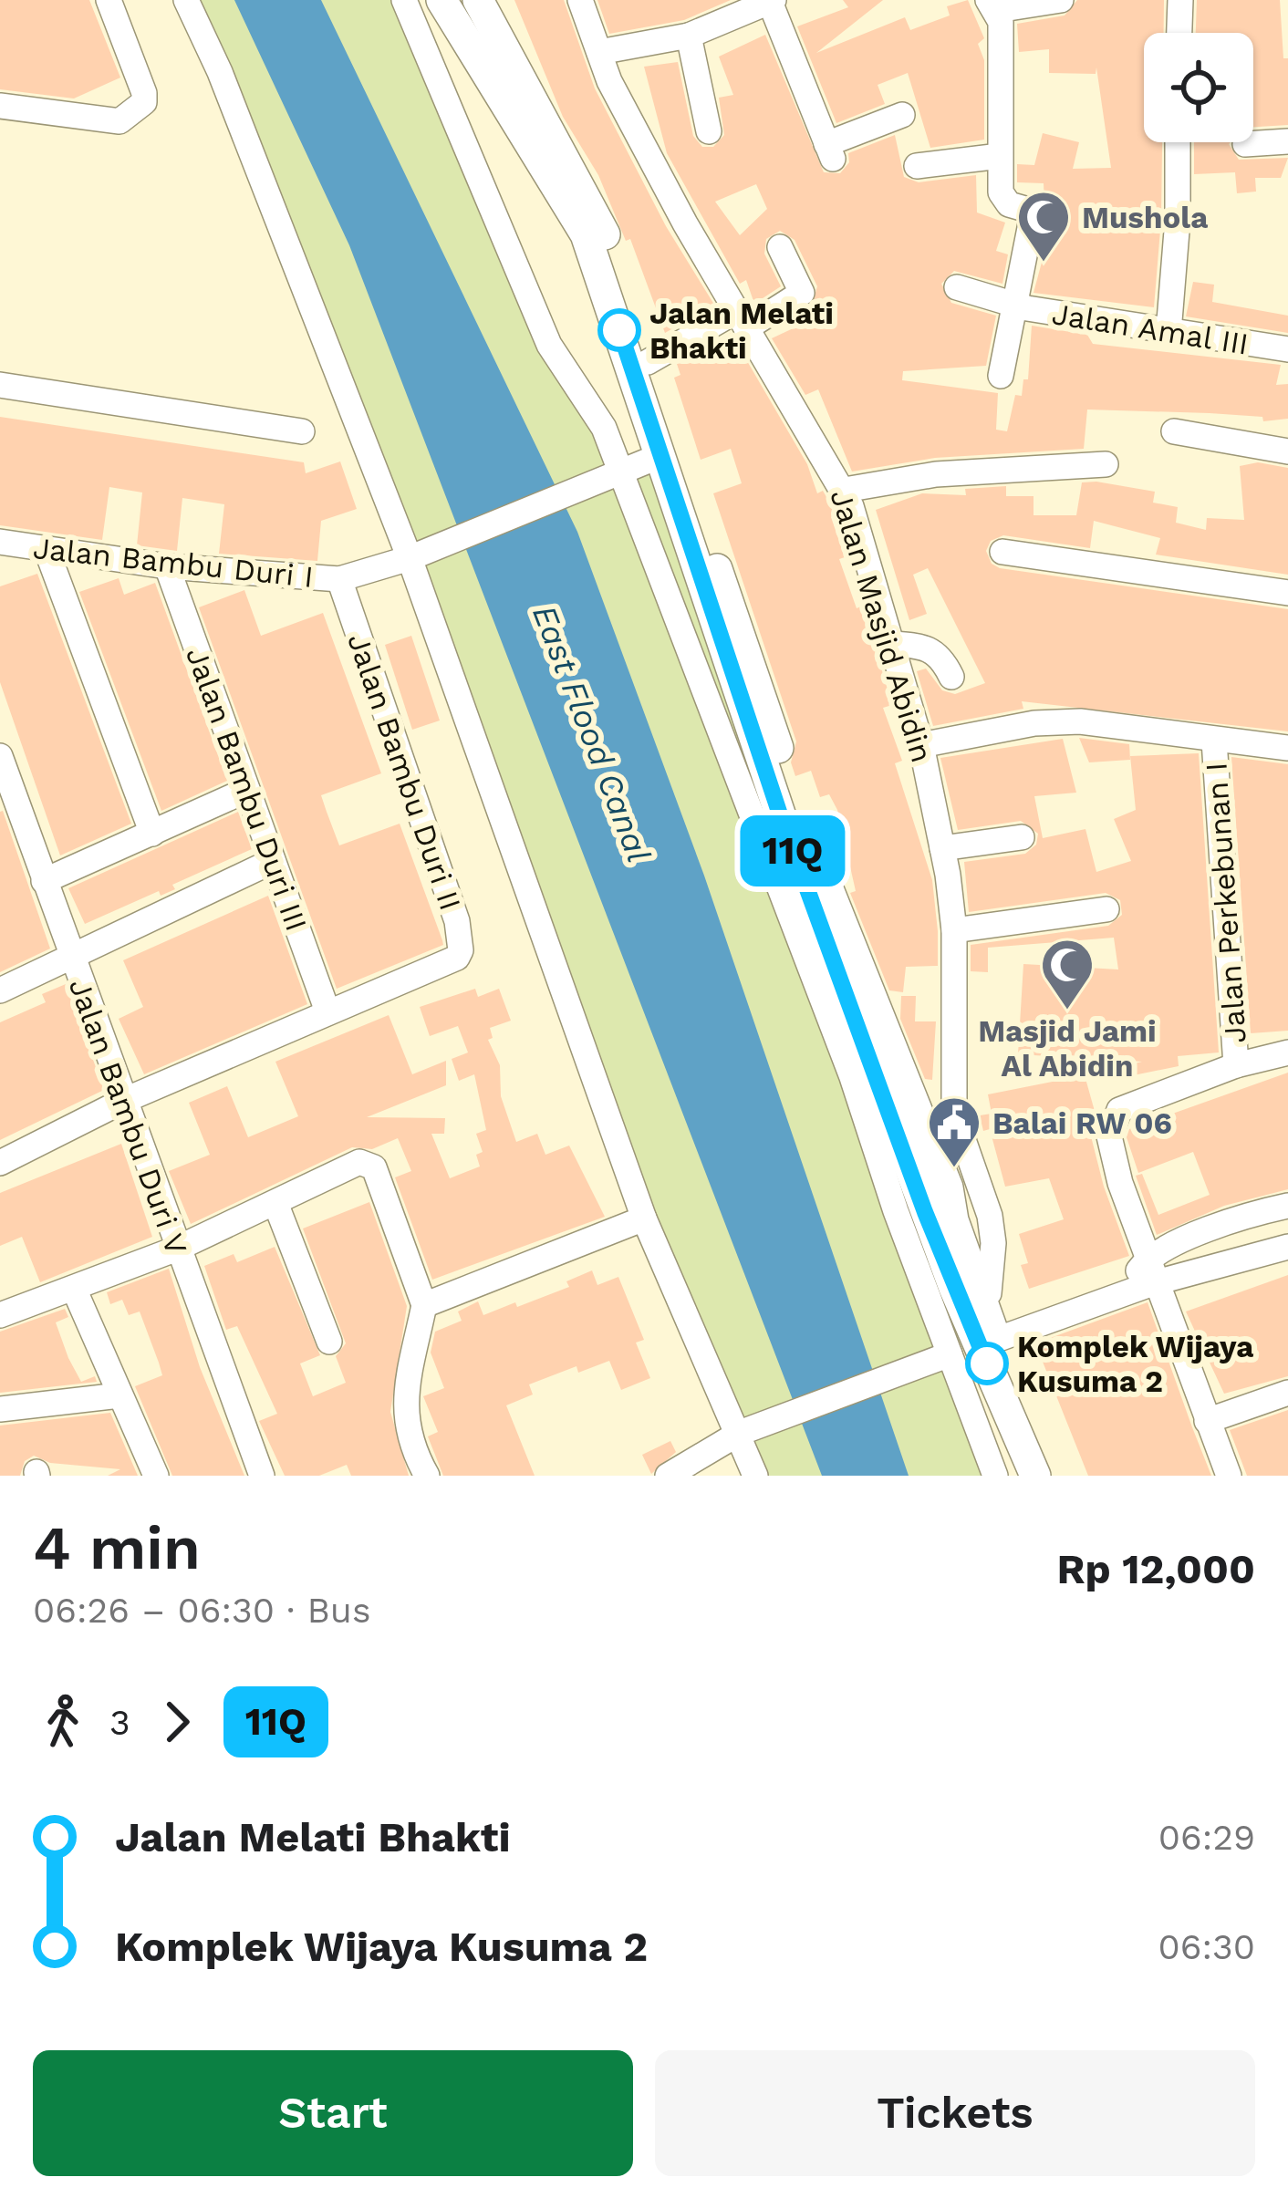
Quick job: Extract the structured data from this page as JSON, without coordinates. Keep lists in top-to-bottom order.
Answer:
{
  "streets": {
    "street": [
      "Jalan Amal III",
      "Jalan Bambu Duri I",
      "Jalan Masjid Abidin",
      "Jalan Bambu Duri II",
      "Jalan Bambu Duri III",
      "Jalan Perkebunan I",
      "Jalan Bambu Duri V"
    ]
  },
  "crossings": [
    ["Jalan Bambu Duri I", "Jalan Bambu Duri II"],
    ["Jalan Bambu Duri I", "Jalan Bambu Duri III"],
    ["Jalan Bambu Duri II", "Jalan Bambu Duri III"]
  ],
  "water": ["East Flood Canal"],
  "places": {
    "mosque": ["Mushola", "Masjid Jami Al Abidin"],
    "other": ["Jalan Melati Bhakti", "Komplek Wijaya Kusuma 2"],
    "public building": ["Balai RW 06"]
  },
  "lines": ["bus line 11Q"],
  "page": {
    "on_map": "11Q",
    "heading": ["4 min", "06:26 – 06:30 · Bus", "Rp 12,000"],
    "legs": ["3", "11Q"],
    "list": [
      {
        "name": "Jalan Melati Bhakti",
        "value": "06:29"
      },
      {
        "name": "Komplek Wijaya Kusuma 2",
        "value": "06:30"
      }
    ],
    "buttons": ["Start", "Tickets"]
  }
}
